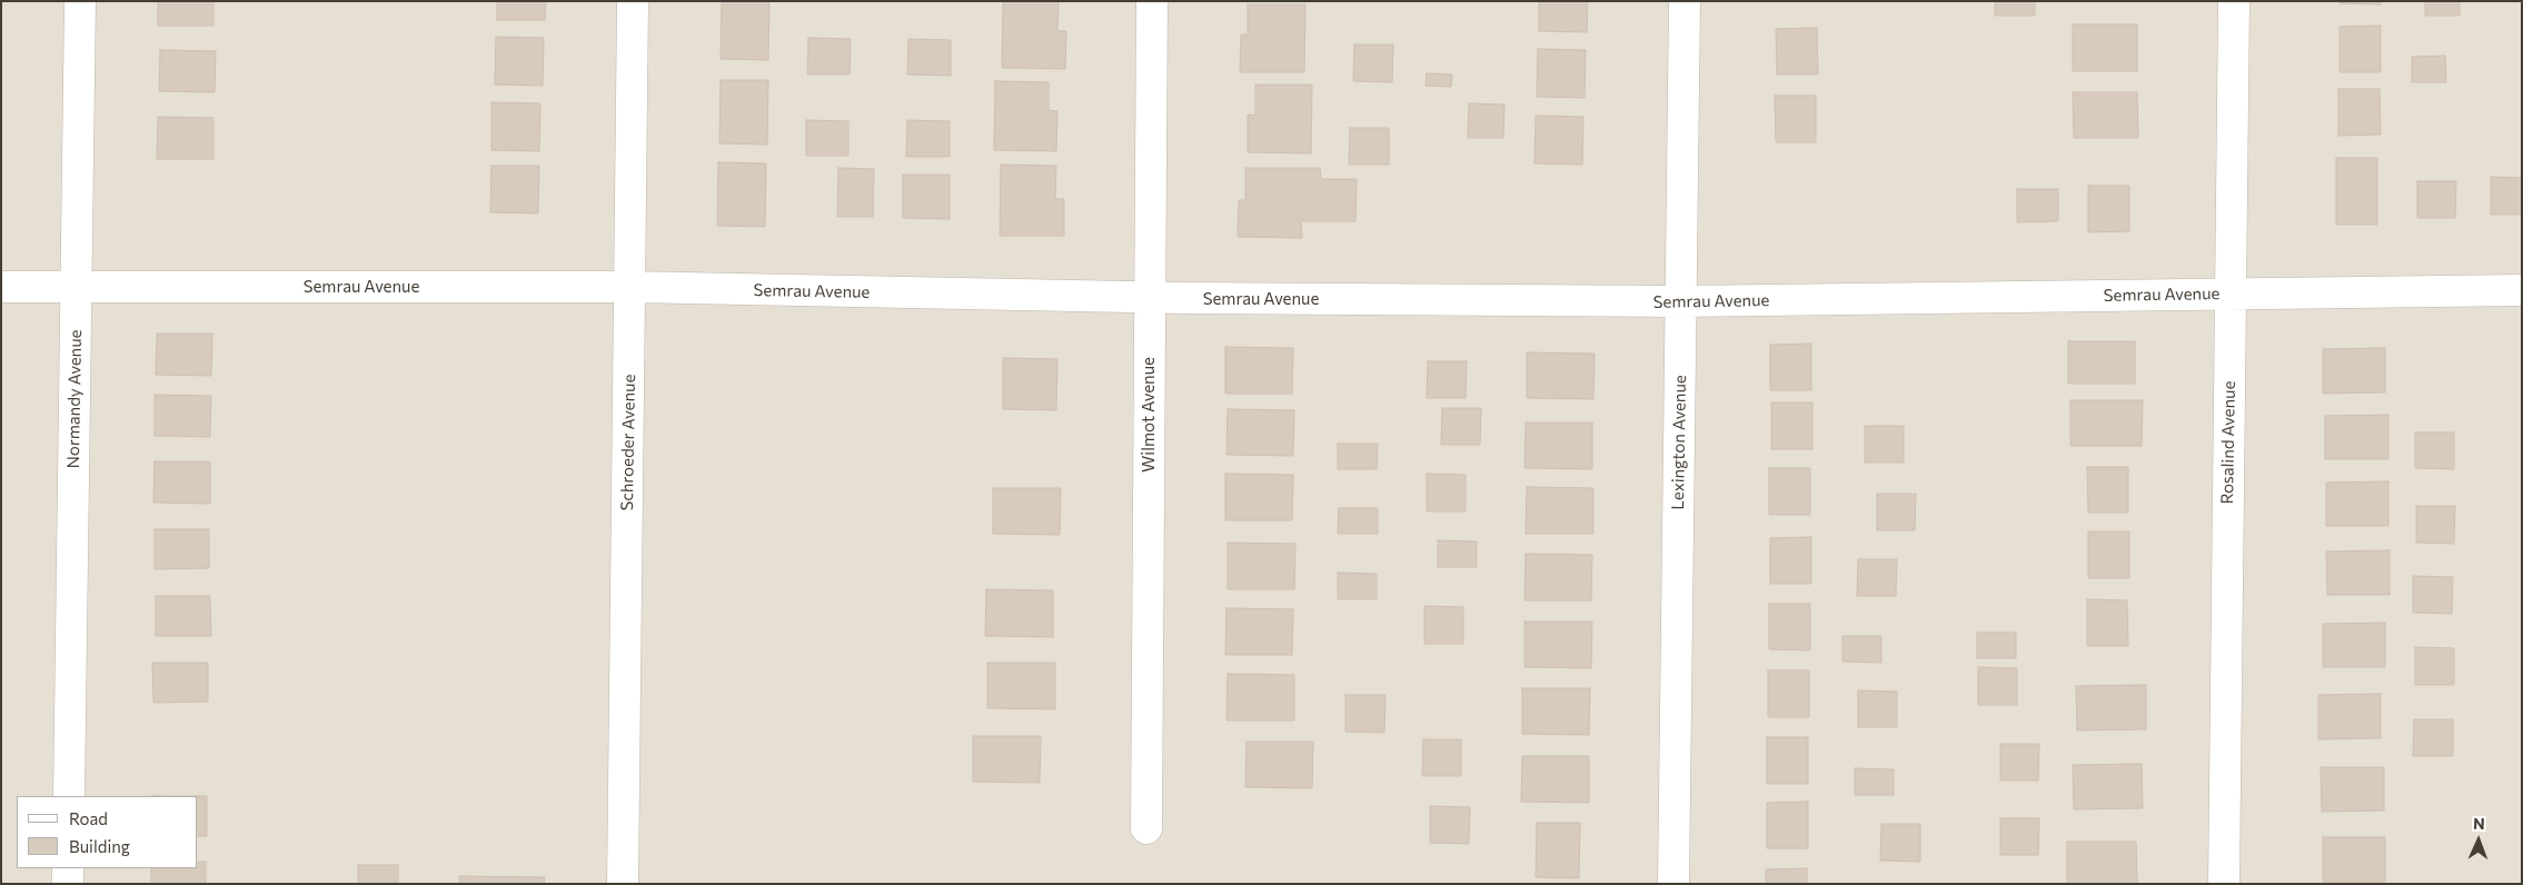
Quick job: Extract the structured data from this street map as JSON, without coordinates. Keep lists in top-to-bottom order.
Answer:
{
  "streets": {
    "street": [
      "Semrau Avenue",
      "Normandy Avenue",
      "Wilmot Avenue",
      "Schroeder Avenue",
      "Lexington Avenue",
      "Rosalind Avenue"
    ]
  },
  "crossings": [
    ["Semrau Avenue", "Normandy Avenue"],
    ["Semrau Avenue", "Wilmot Avenue"],
    ["Semrau Avenue", "Schroeder Avenue"],
    ["Semrau Avenue", "Lexington Avenue"],
    ["Semrau Avenue", "Rosalind Avenue"]
  ],
  "legend": ["Road", "Building"],
  "north": "top"
}
